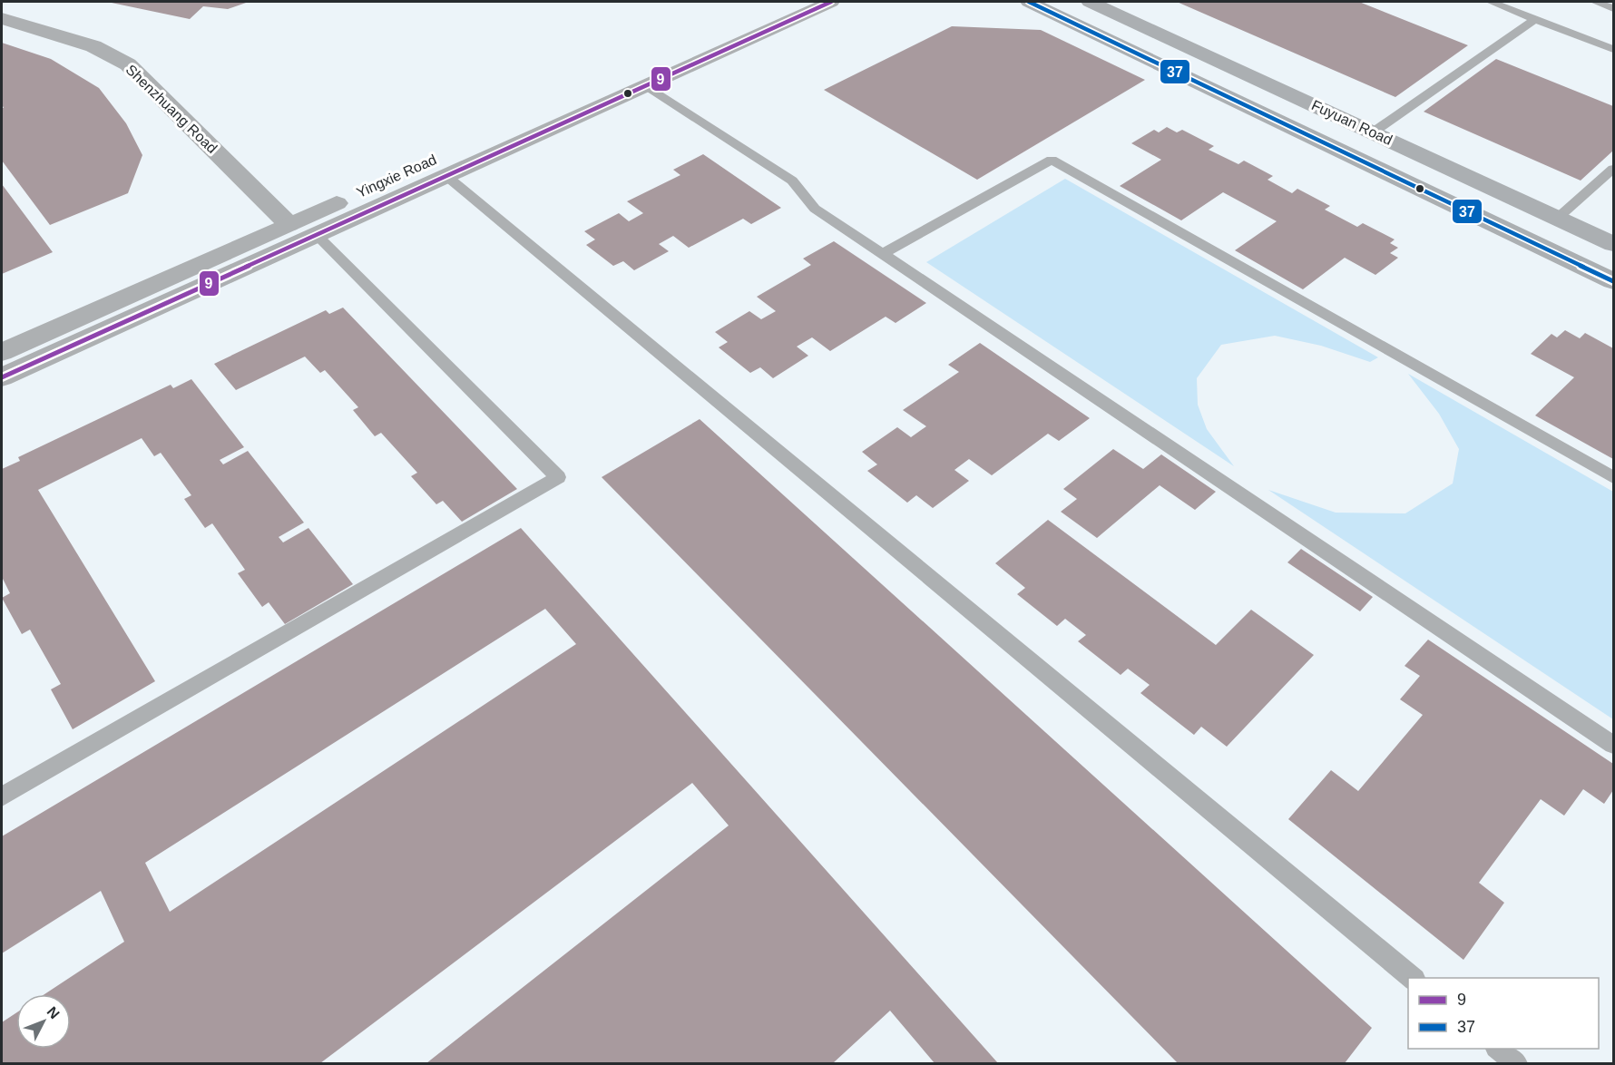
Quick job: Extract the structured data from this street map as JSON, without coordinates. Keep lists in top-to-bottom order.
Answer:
{
  "streets": {
    "main road": ["Fuyuan Road"],
    "street": ["Shenzhuang Road", "Yingxie Road"]
  },
  "crossings": [
    ["Shenzhuang Road", "Yingxie Road"]
  ],
  "lines": ["transit line 9", "transit line 37"],
  "legend": ["9", "37"],
  "north": "top right"
}
